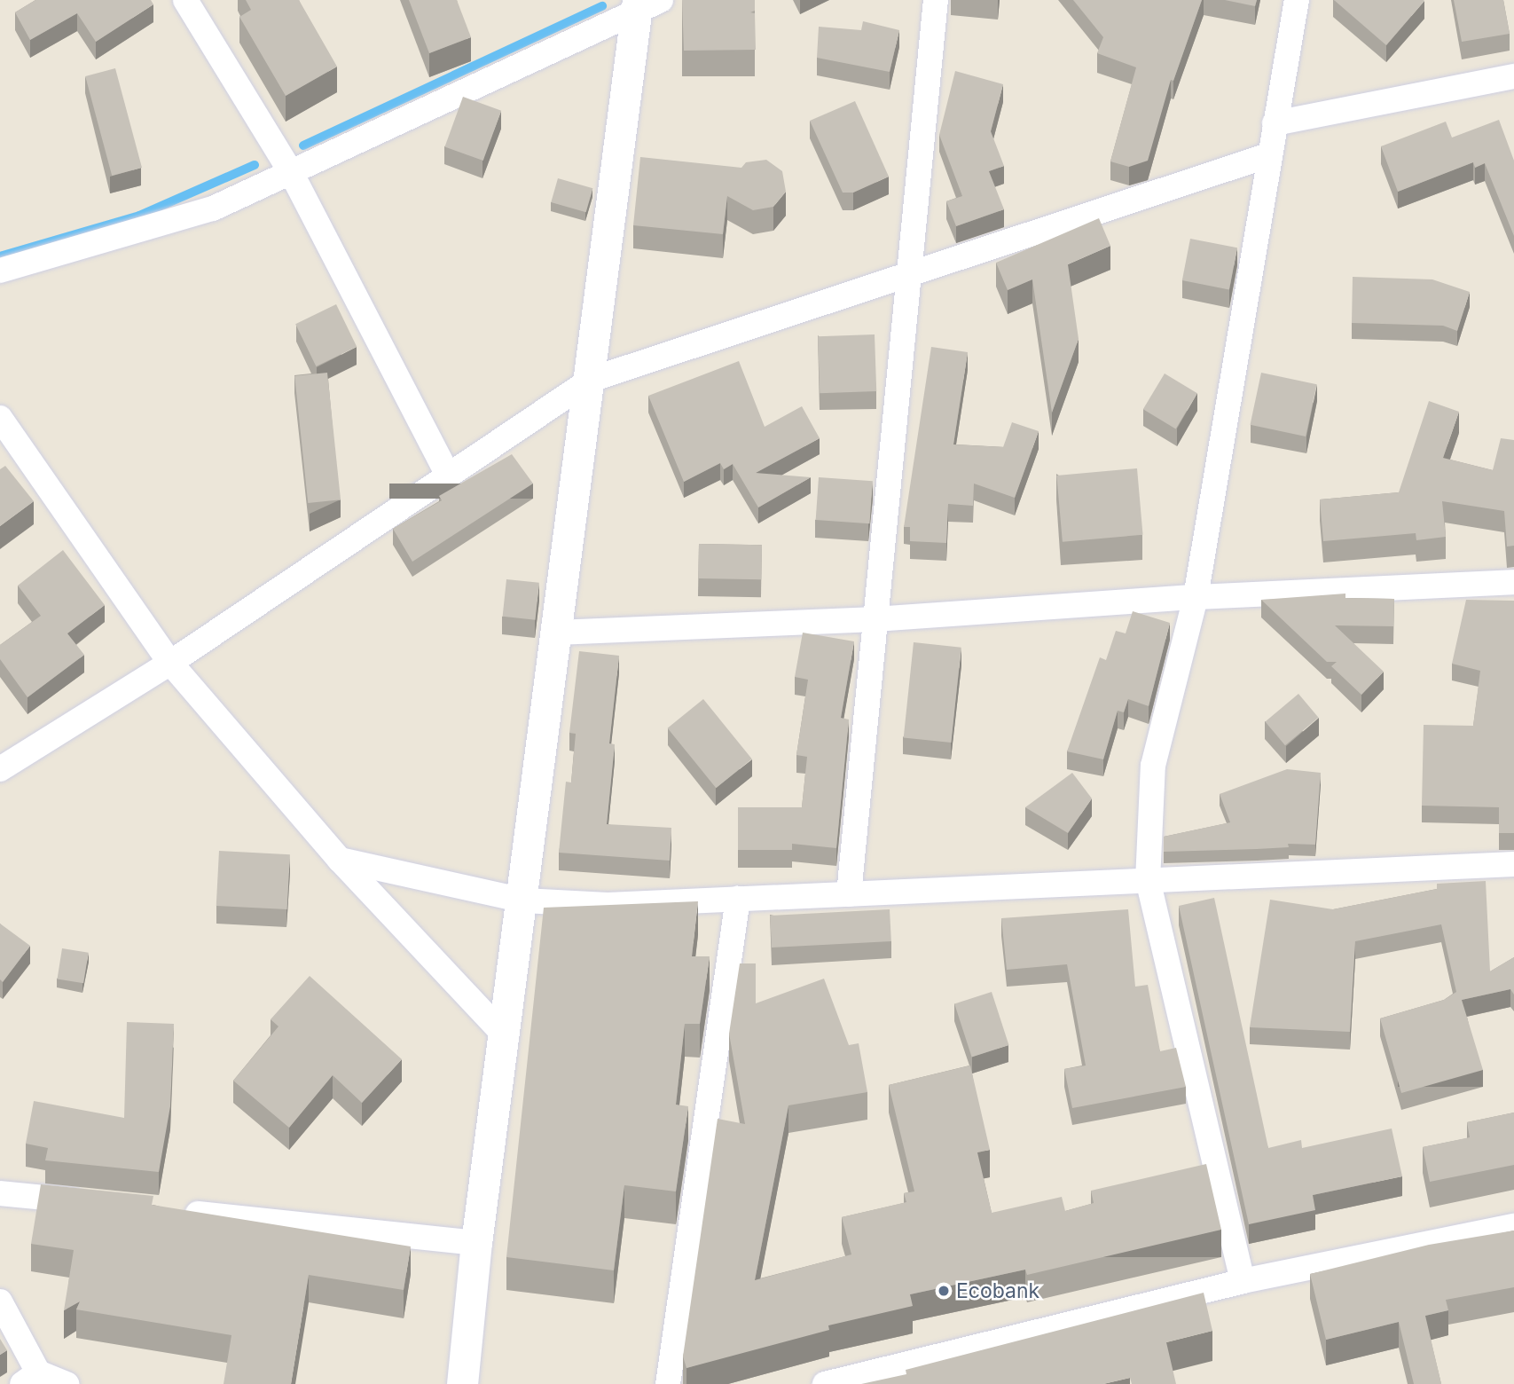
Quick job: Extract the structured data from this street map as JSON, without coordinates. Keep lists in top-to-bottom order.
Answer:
{
  "places": ["Ecobank"]
}
